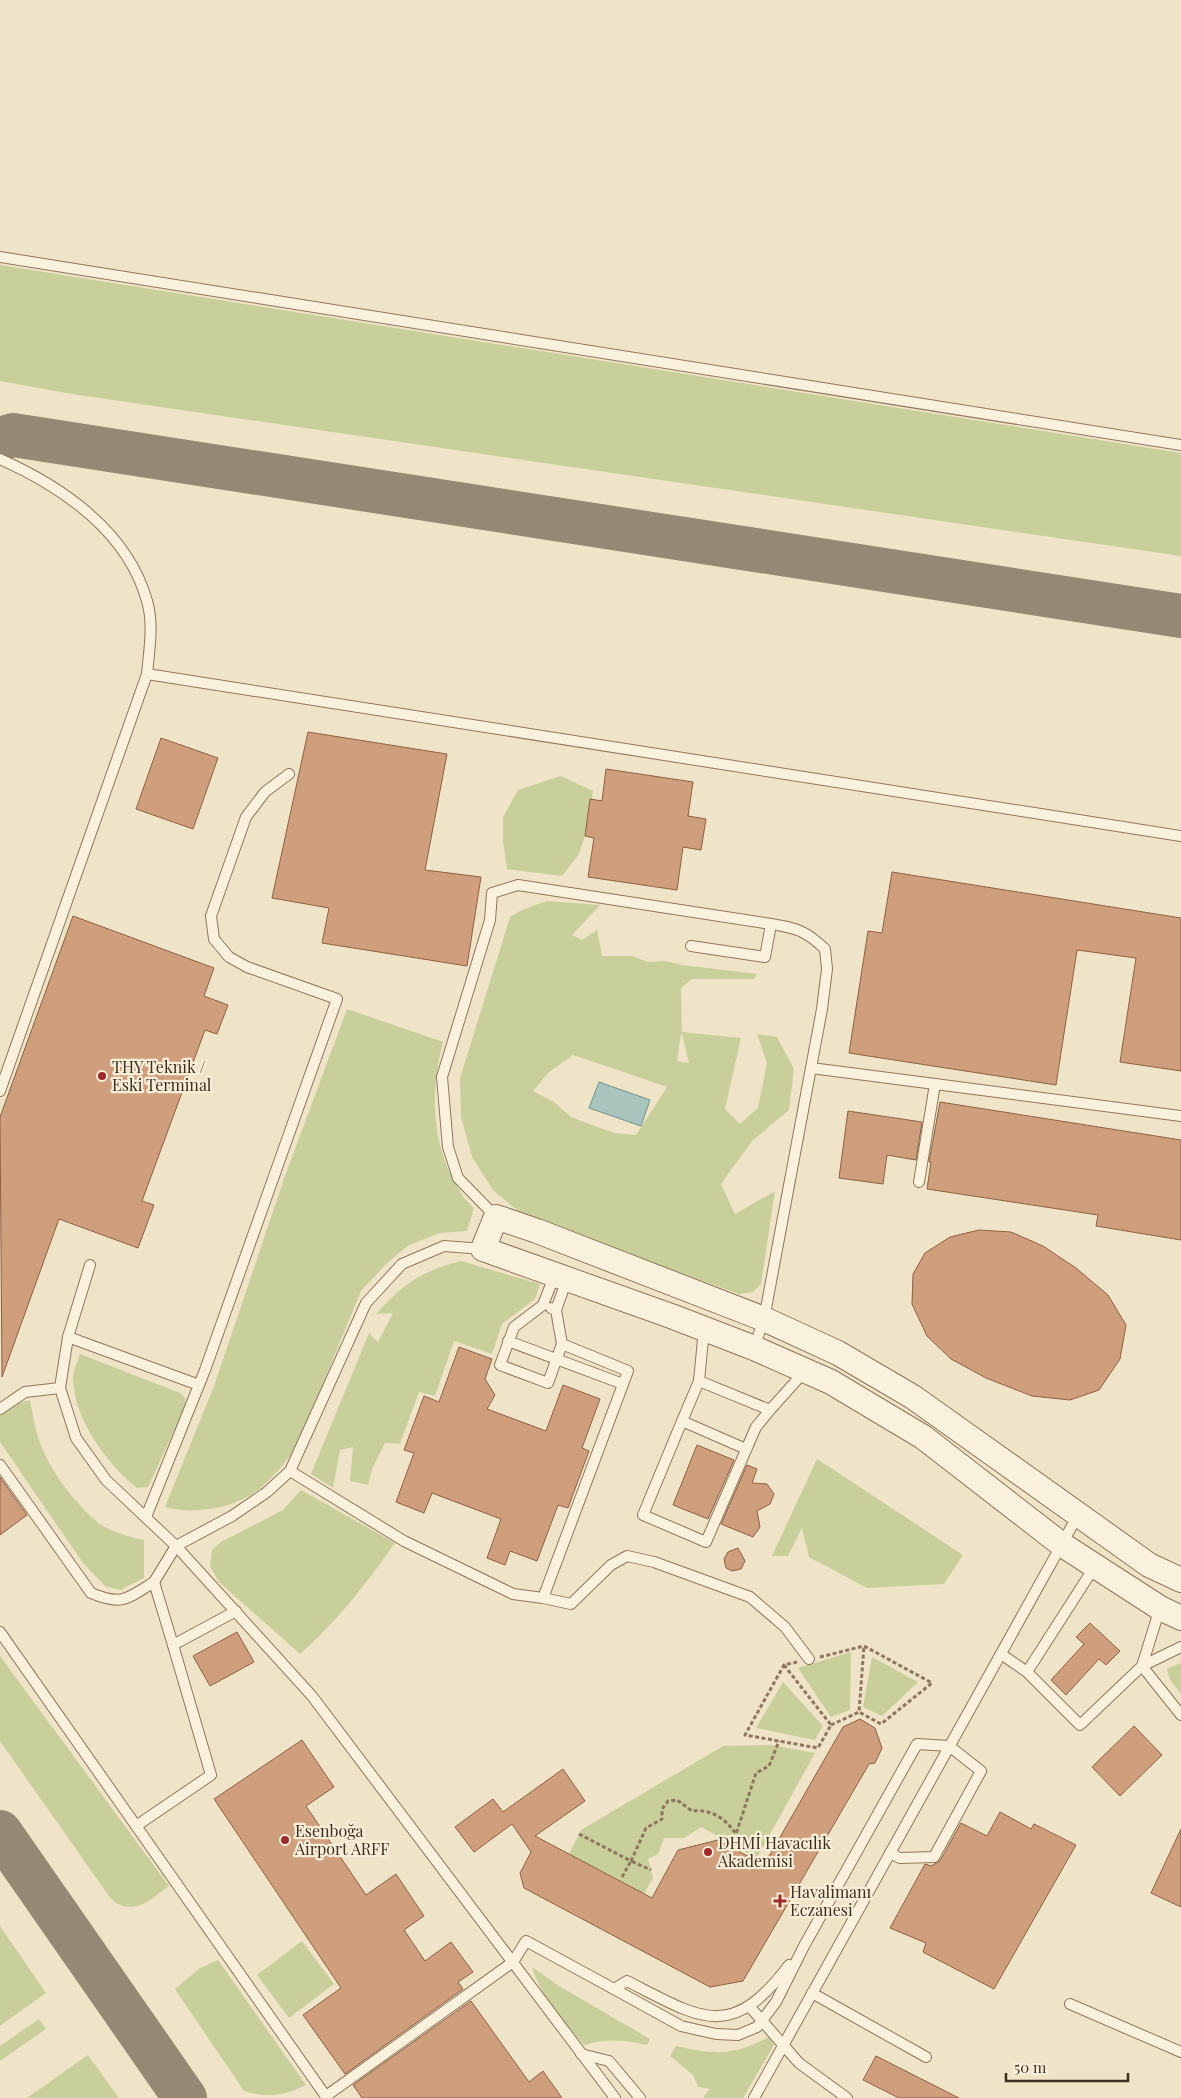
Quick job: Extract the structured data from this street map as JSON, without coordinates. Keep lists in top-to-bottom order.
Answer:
{
  "places": {
    "other": ["THY Teknik / Eski Terminal", "Esenboğa Airport ARFF", "DHMİ Havacılık Akademisi"],
    "health": ["Havalimanı Eczanesi"]
  },
  "scale_bar": "50 m"
}
